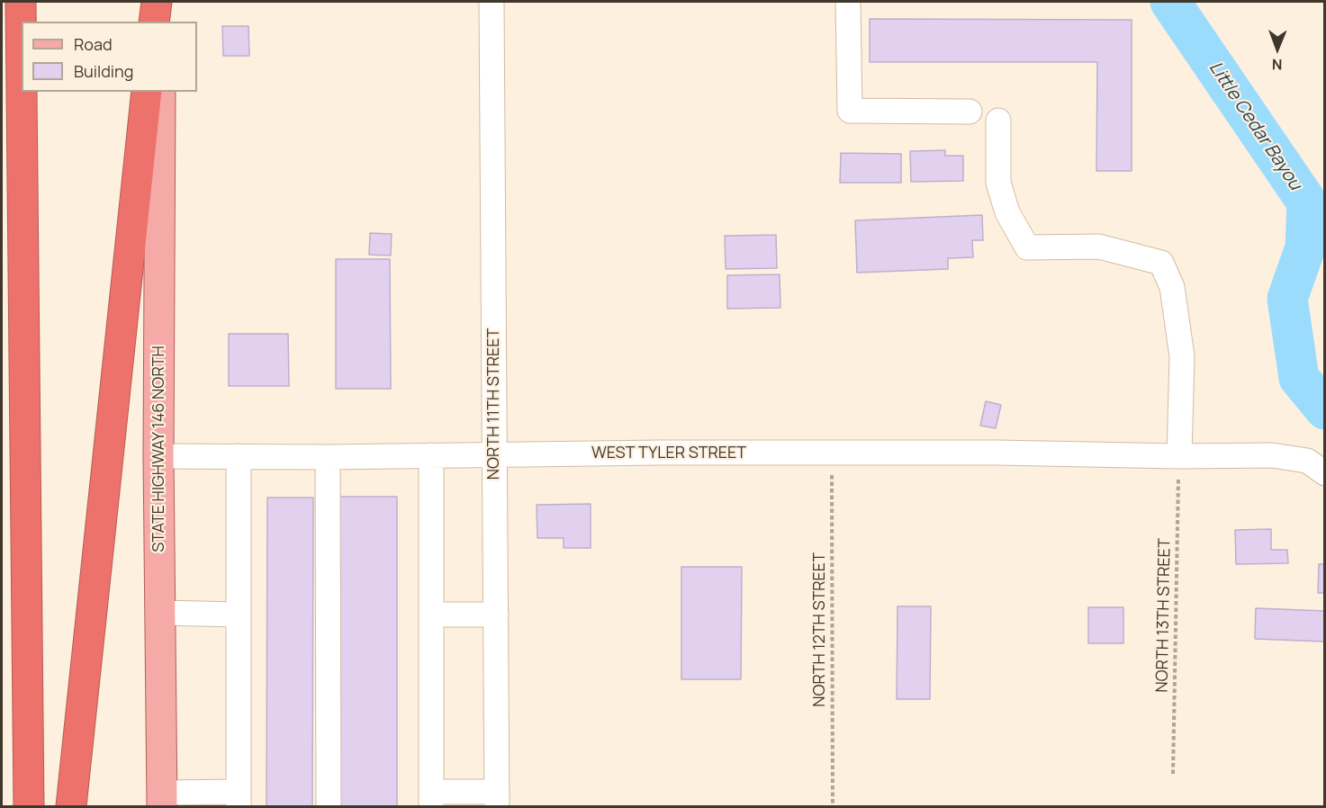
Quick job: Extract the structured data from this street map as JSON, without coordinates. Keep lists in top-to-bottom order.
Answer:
{
  "streets": {
    "main road": ["STATE HIGHWAY 146 NORTH"],
    "street": ["NORTH 11TH STREET", "WEST TYLER STREET"],
    "path": ["NORTH 13TH STREET", "NORTH 12TH STREET"]
  },
  "crossings": [
    ["NORTH 11TH STREET", "WEST TYLER STREET"],
    ["STATE HIGHWAY 146 NORTH", "WEST TYLER STREET"],
    ["WEST TYLER STREET", "NORTH 13TH STREET"],
    ["WEST TYLER STREET", "NORTH 12TH STREET"]
  ],
  "water": ["Little Cedar Bayou"],
  "legend": ["Road", "Building"],
  "north": "bottom"
}
